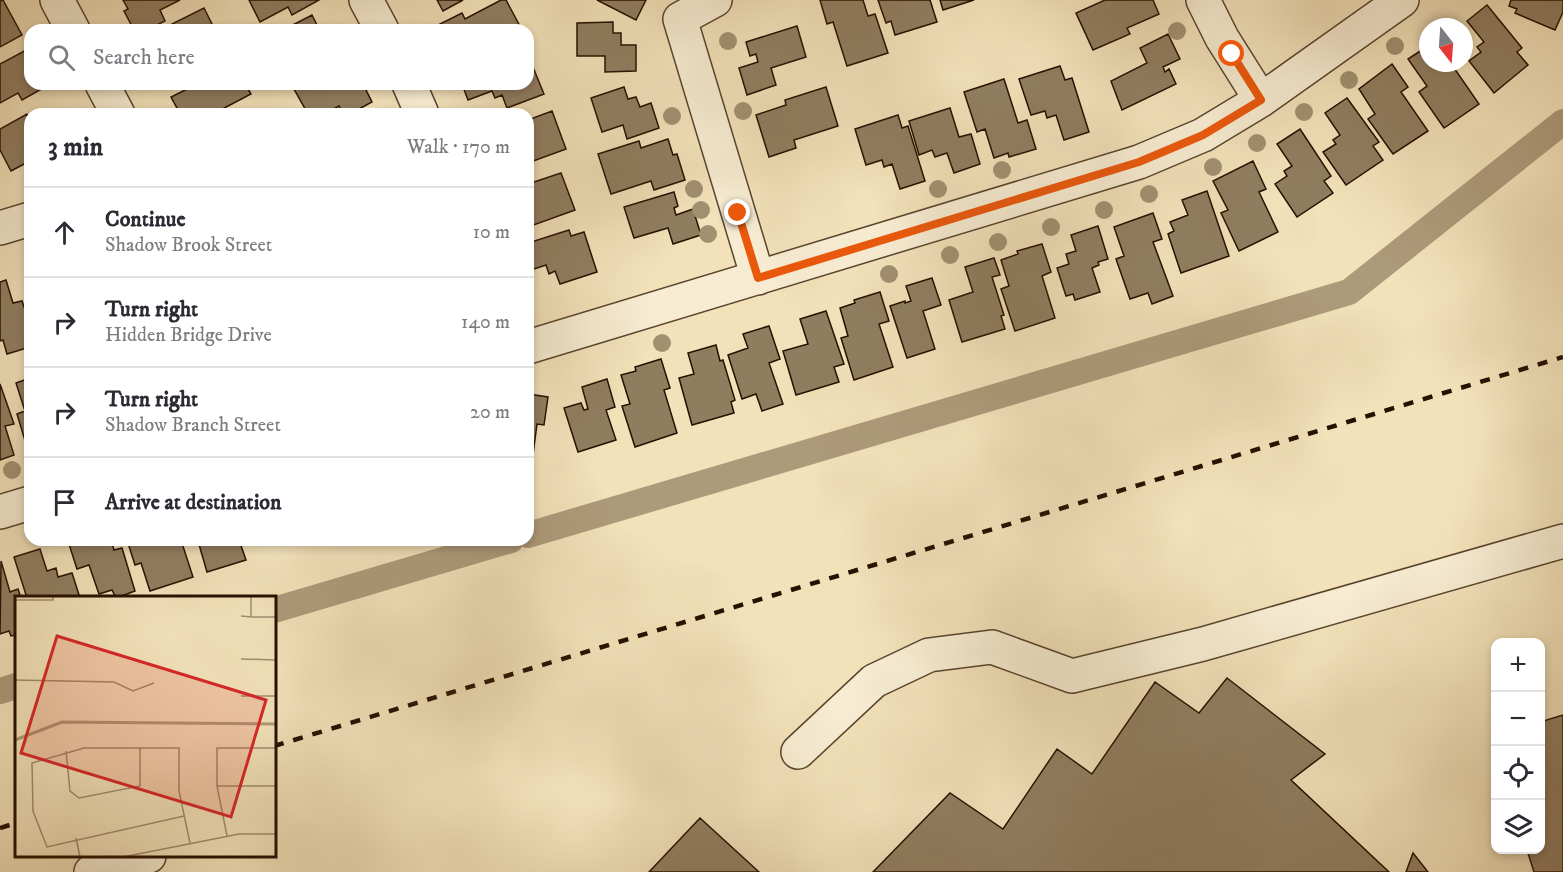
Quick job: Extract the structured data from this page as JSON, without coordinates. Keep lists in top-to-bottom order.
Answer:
{
  "north": "bottom",
  "page": {
    "search": "Search here",
    "heading": ["3 min", "Walk · 170 m"],
    "list": [
      ["Continue", "Shadow Brook Street", "10 m"],
      ["Turn right", "Hidden Bridge Drive", "140 m"],
      ["Turn right", "Shadow Branch Street", "20 m"],
      "Arrive at destination"
    ],
    "map_buttons": ["+", "−"]
  }
}
